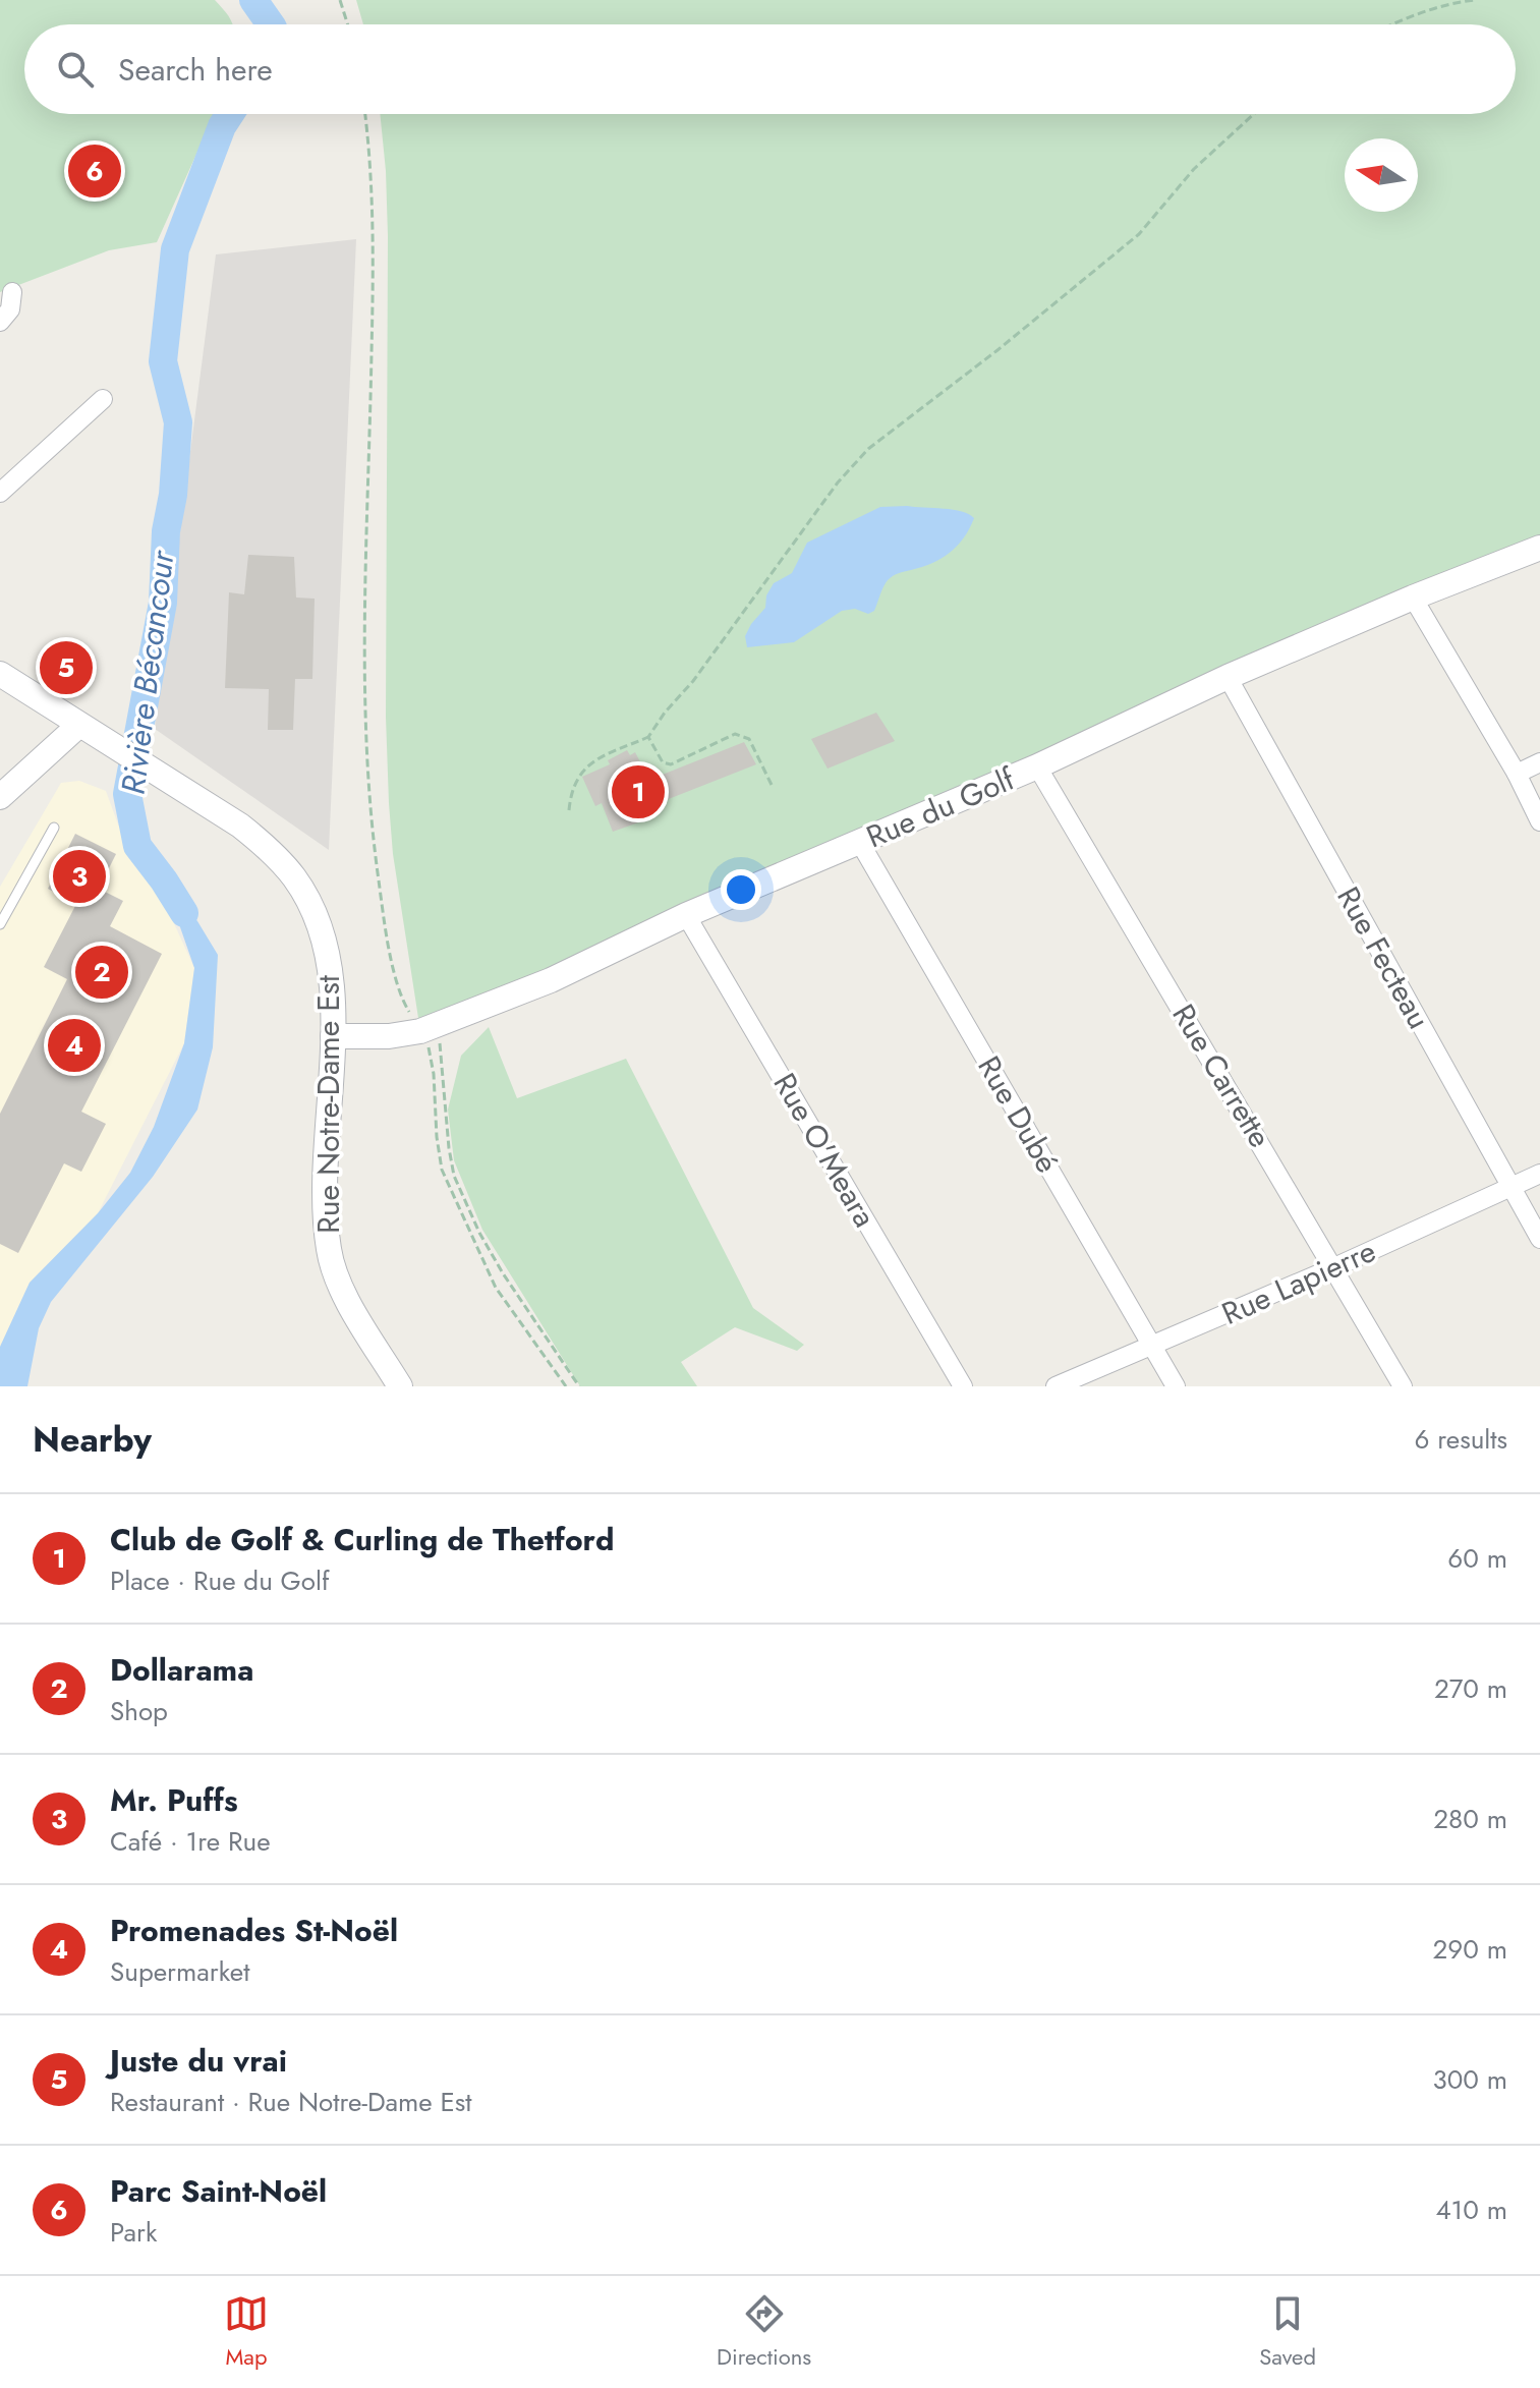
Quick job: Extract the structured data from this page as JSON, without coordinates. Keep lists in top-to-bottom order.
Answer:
{
  "streets": {
    "street": [
      "Rue du Golf",
      "Rue Fecteau",
      "Rue Carrette",
      "Rue Notre-Dame Est",
      "Rue Dubé",
      "Rue O'Meara",
      "Rue Lapierre"
    ]
  },
  "crossings": [
    ["Rue du Golf", "Rue Fecteau"],
    ["Rue du Golf", "Rue Carrette"],
    ["Rue du Golf", "Rue Notre-Dame Est"],
    ["Rue du Golf", "Rue Dubé"],
    ["Rue du Golf", "Rue O'Meara"],
    ["Rue Fecteau", "Rue Lapierre"],
    ["Rue Carrette", "Rue Lapierre"],
    ["Rue Dubé", "Rue Lapierre"]
  ],
  "water": ["Rivière Bécancour"],
  "north": "left",
  "page": {
    "search": "Search here",
    "pins": [
      "6",
      "5",
      "1",
      "3",
      "2",
      "4"
    ],
    "heading": ["Nearby", "6 results"],
    "list": [
      {
        "mark": "1",
        "name": "Club de Golf & Curling de Thetford",
        "note": "Place · Rue du Golf",
        "value": "60 m"
      },
      {
        "mark": "2",
        "name": "Dollarama",
        "note": "Shop",
        "value": "270 m"
      },
      {
        "mark": "3",
        "name": "Mr. Puffs",
        "note": "Café · 1re Rue",
        "value": "280 m"
      },
      {
        "mark": "4",
        "name": "Promenades St-Noël",
        "note": "Supermarket",
        "value": "290 m"
      },
      {
        "mark": "5",
        "name": "Juste du vrai",
        "note": "Restaurant · Rue Notre-Dame Est",
        "value": "300 m"
      },
      {
        "mark": "6",
        "name": "Parc Saint-Noël",
        "note": "Park",
        "value": "410 m"
      }
    ],
    "nav": ["Map", "Directions", "Saved"]
  }
}
